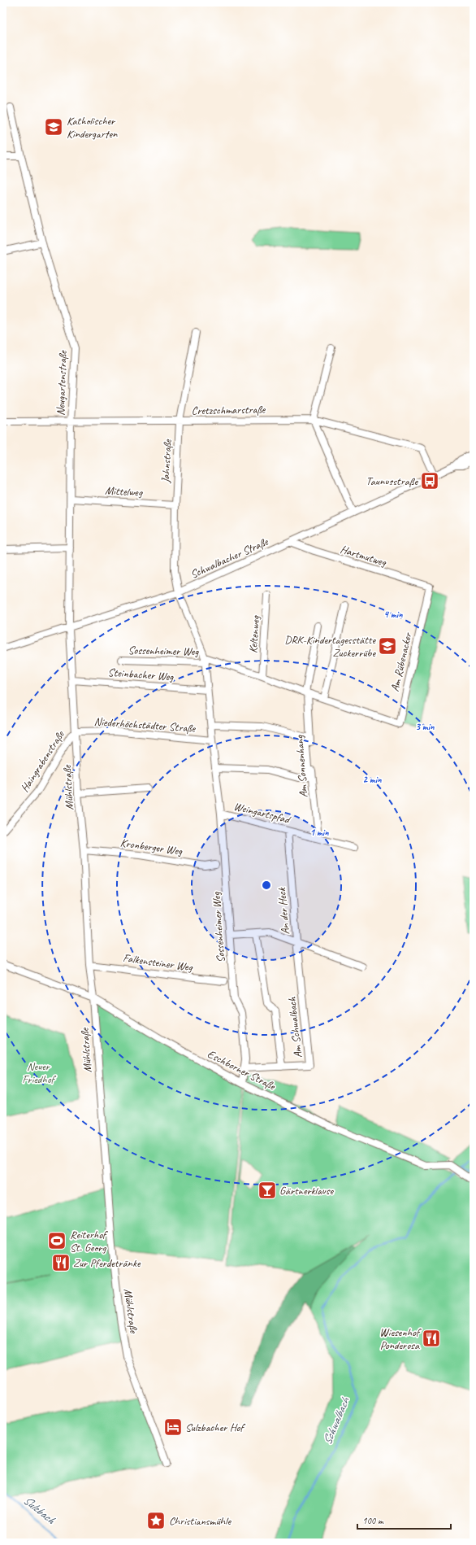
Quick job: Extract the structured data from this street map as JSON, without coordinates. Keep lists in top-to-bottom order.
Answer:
{
  "streets": {
    "street": [
      "Neugartenstraße",
      "Cretzschmarstraße",
      "Jahnstraße",
      "Mittelweg",
      "Hartmutweg",
      "Schwalbacher Straße",
      "Keltenweg",
      "Sossenheimer Weg",
      "Am Rübenacker",
      "Steinbacher Weg",
      "Niederhöchstädter Straße",
      "Haingrabenstraße",
      "Am Sonnenhang",
      "Mühlstraße",
      "Weingartspfad",
      "Kronberger Weg",
      "An der Heck",
      "Falkensteiner Weg",
      "Am Schwalbach",
      "Eschborner Straße"
    ]
  },
  "crossings": [
    ["Neugartenstraße", "Cretzschmarstraße"],
    ["Neugartenstraße", "Mittelweg"],
    ["Neugartenstraße", "Schwalbacher Straße"],
    ["Neugartenstraße", "Mühlstraße"],
    ["Cretzschmarstraße", "Jahnstraße"],
    ["Cretzschmarstraße", "Schwalbacher Straße"],
    ["Jahnstraße", "Mittelweg"],
    ["Jahnstraße", "Schwalbacher Straße"],
    ["Jahnstraße", "Sossenheimer Weg"],
    ["Hartmutweg", "Schwalbacher Straße"],
    ["Hartmutweg", "Am Rübenacker"],
    ["Schwalbacher Straße", "Sossenheimer Weg"],
    ["Schwalbacher Straße", "Mühlstraße"],
    ["Sossenheimer Weg", "Steinbacher Weg"],
    ["Sossenheimer Weg", "Niederhöchstädter Straße"],
    ["Sossenheimer Weg", "Weingartspfad"],
    ["Sossenheimer Weg", "An der Heck"],
    ["Sossenheimer Weg", "Am Schwalbach"],
    ["Sossenheimer Weg", "Eschborner Straße"],
    ["Steinbacher Weg", "Mühlstraße"],
    ["Niederhöchstädter Straße", "Haingrabenstraße"],
    ["Niederhöchstädter Straße", "Mühlstraße"],
    ["Haingrabenstraße", "Mühlstraße"],
    ["Am Sonnenhang", "Weingartspfad"],
    ["Mühlstraße", "Kronberger Weg"],
    ["Mühlstraße", "Falkensteiner Weg"],
    ["Mühlstraße", "Eschborner Straße"],
    ["Weingartspfad", "An der Heck"],
    ["An der Heck", "Am Schwalbach"]
  ],
  "water": ["Schwalbach", "Sulzbach"],
  "parks": ["Neuer Friedhof"],
  "places": {
    "school or university": ["Katholischer Kindergarten", "DRK-Kindertagesstätte Zuckerrübe"],
    "bus stop": ["Taunusstraße"],
    "bar": ["Gärtnerklause"],
    "sports": ["Reiterhof St. Georg"],
    "restaurant": ["Zur Pferdetränke", "Wiesenhof Ponderosa"],
    "hotel": ["Sulzbacher Hof"],
    "place": ["Christiansmühle"]
  },
  "scale_bar": "100 m",
  "rings": [
    "4 min",
    "3 min",
    "2 min",
    "1 min"
  ]
}
